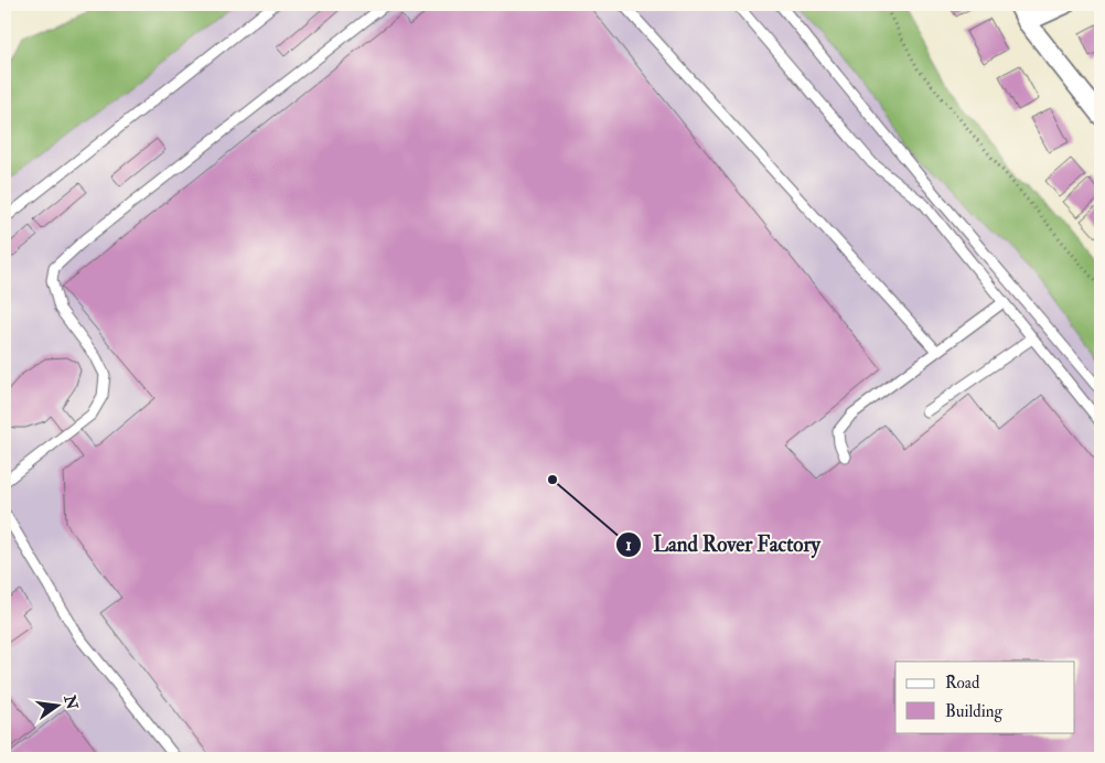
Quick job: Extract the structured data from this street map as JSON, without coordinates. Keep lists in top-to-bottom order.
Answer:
{
  "places": ["Land Rover Factory"],
  "legend": ["Road", "Building"],
  "north": "right"
}
